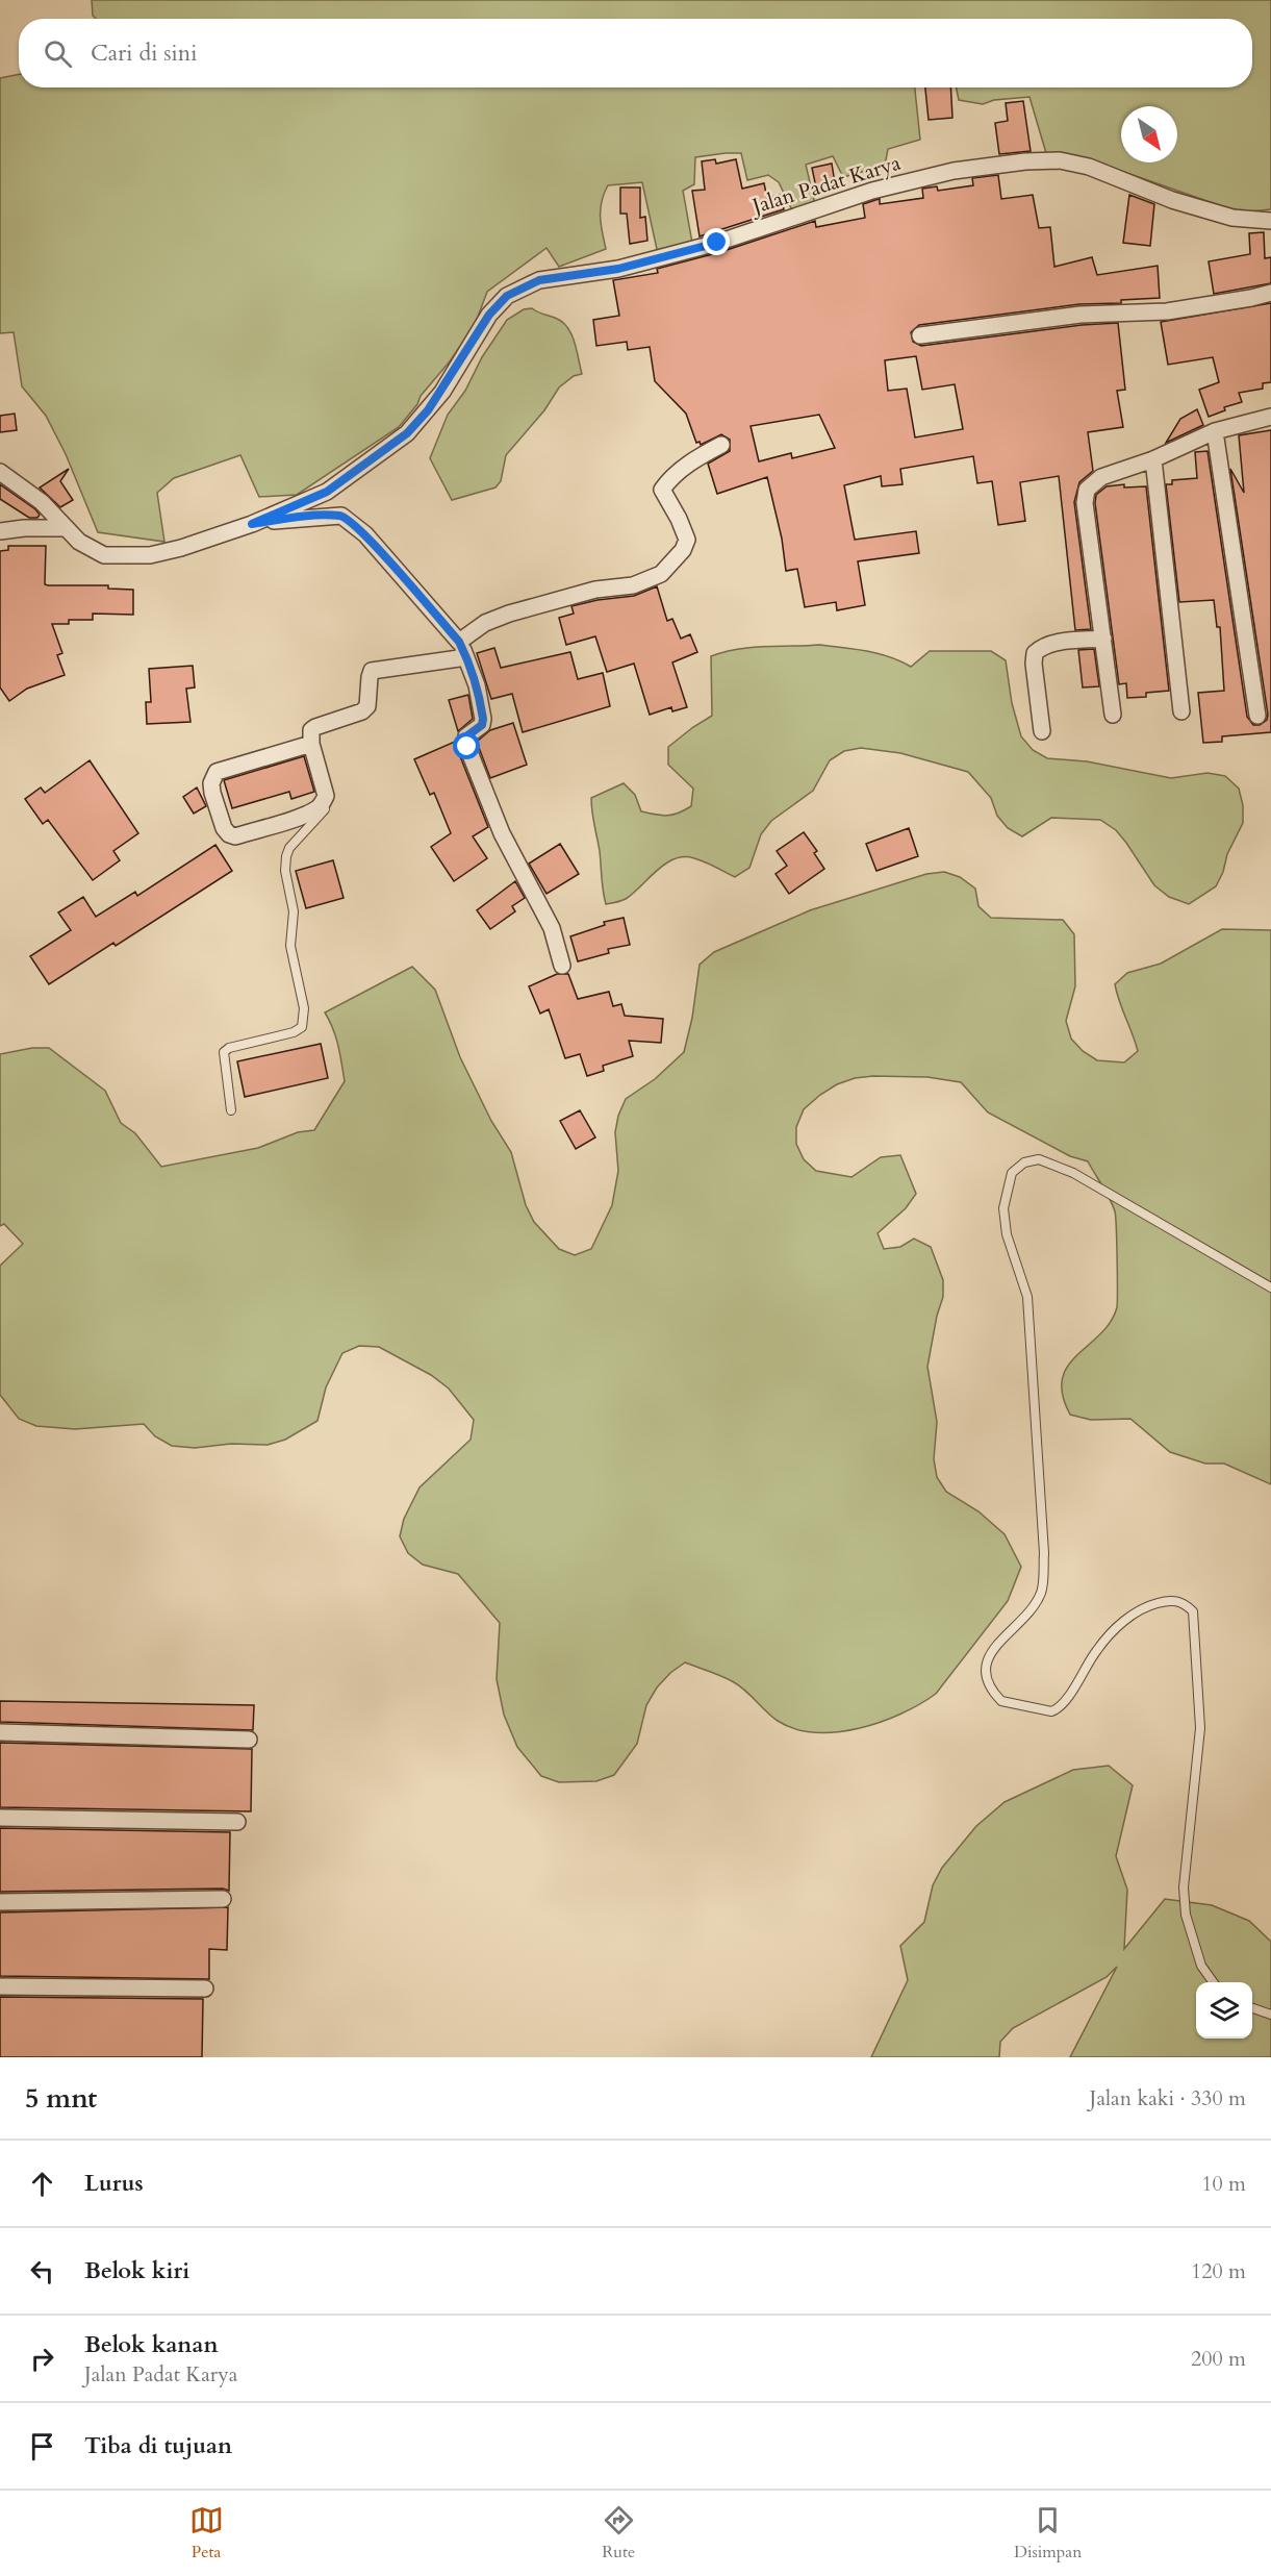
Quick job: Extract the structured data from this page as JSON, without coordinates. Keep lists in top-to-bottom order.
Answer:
{
  "streets": {
    "street": ["Jalan Padat Karya"]
  },
  "north": "bottom right",
  "page": {
    "search": "Cari di sini",
    "heading": ["5 mnt", "Jalan kaki · 330 m"],
    "list": [
      ["Lurus", "10 m"],
      ["Belok kiri", "120 m"],
      ["Belok kanan", "Jalan Padat Karya", "200 m"],
      "Tiba di tujuan"
    ],
    "nav": ["Peta", "Rute", "Disimpan"]
  }
}
